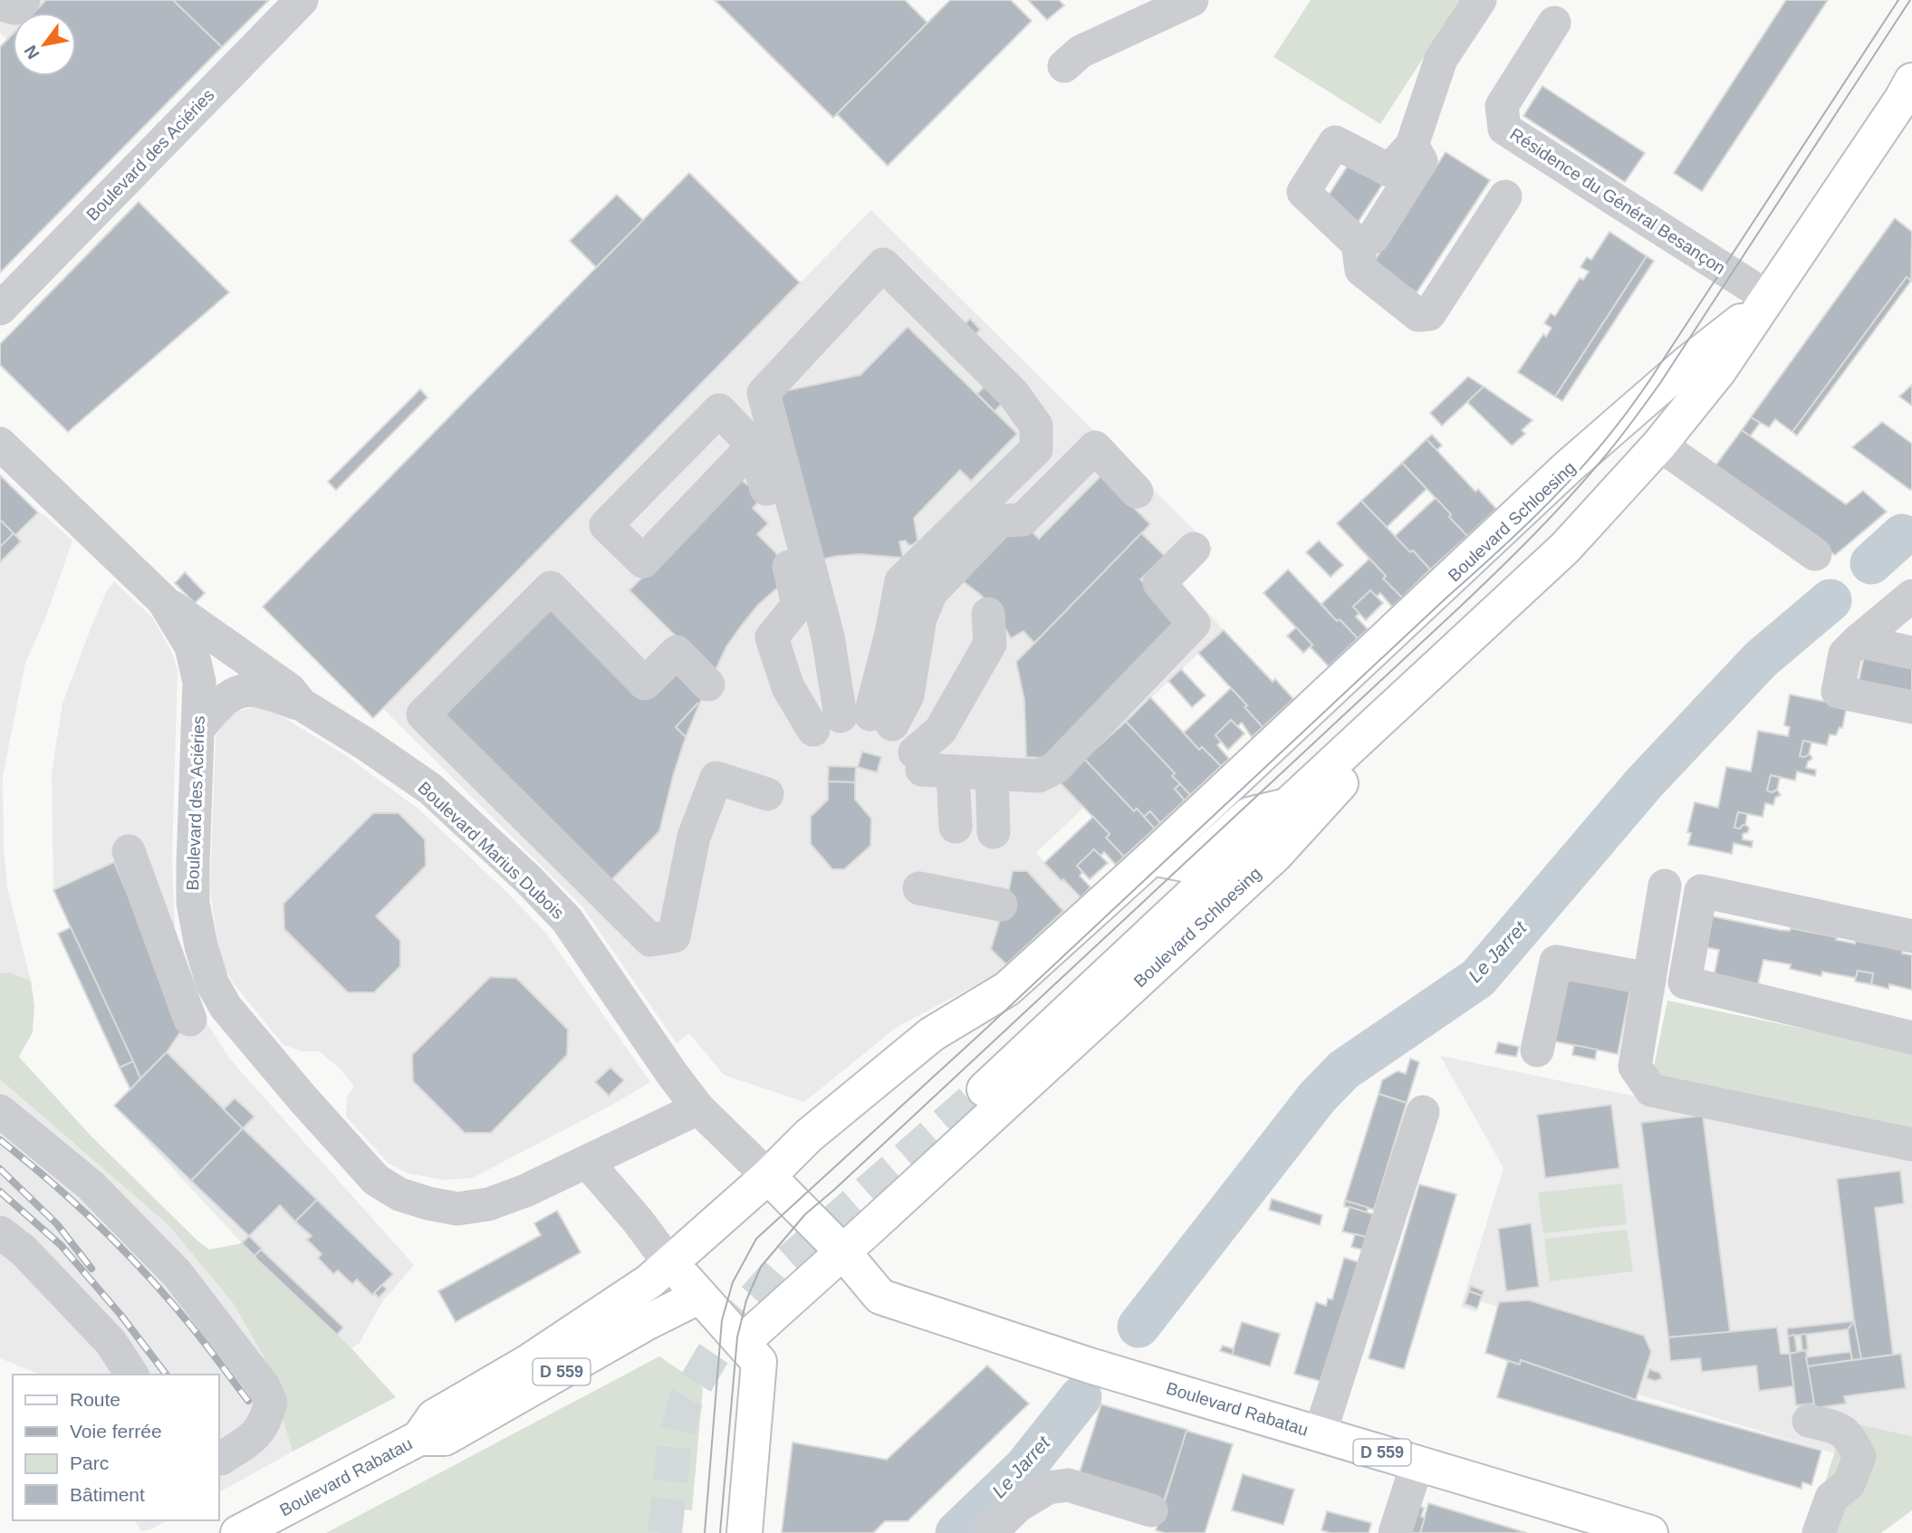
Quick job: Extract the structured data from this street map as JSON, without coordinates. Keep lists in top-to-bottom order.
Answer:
{
  "streets": {
    "main road": ["Boulevard Schloesing", "D 559", "Boulevard Rabatau"],
    "street": ["Boulevard des Aciéries", "Résidence du Général Besançon", "Boulevard Marius Dubois"]
  },
  "crossings": [
    ["Boulevard des Aciéries", "Boulevard Marius Dubois"],
    ["Résidence du Général Besançon", "Boulevard Schloesing"],
    ["Boulevard Schloesing", "Boulevard Marius Dubois"],
    ["Boulevard Schloesing", "D 559"],
    ["Boulevard Schloesing", "Boulevard Rabatau"],
    ["Boulevard Marius Dubois", "D 559"],
    ["D 559", "Boulevard Rabatau"]
  ],
  "water": ["Le Jarret"],
  "legend": [
    "Route",
    "Voie ferrée",
    "Parc",
    "Bâtiment"
  ],
  "north": "bottom left"
}
